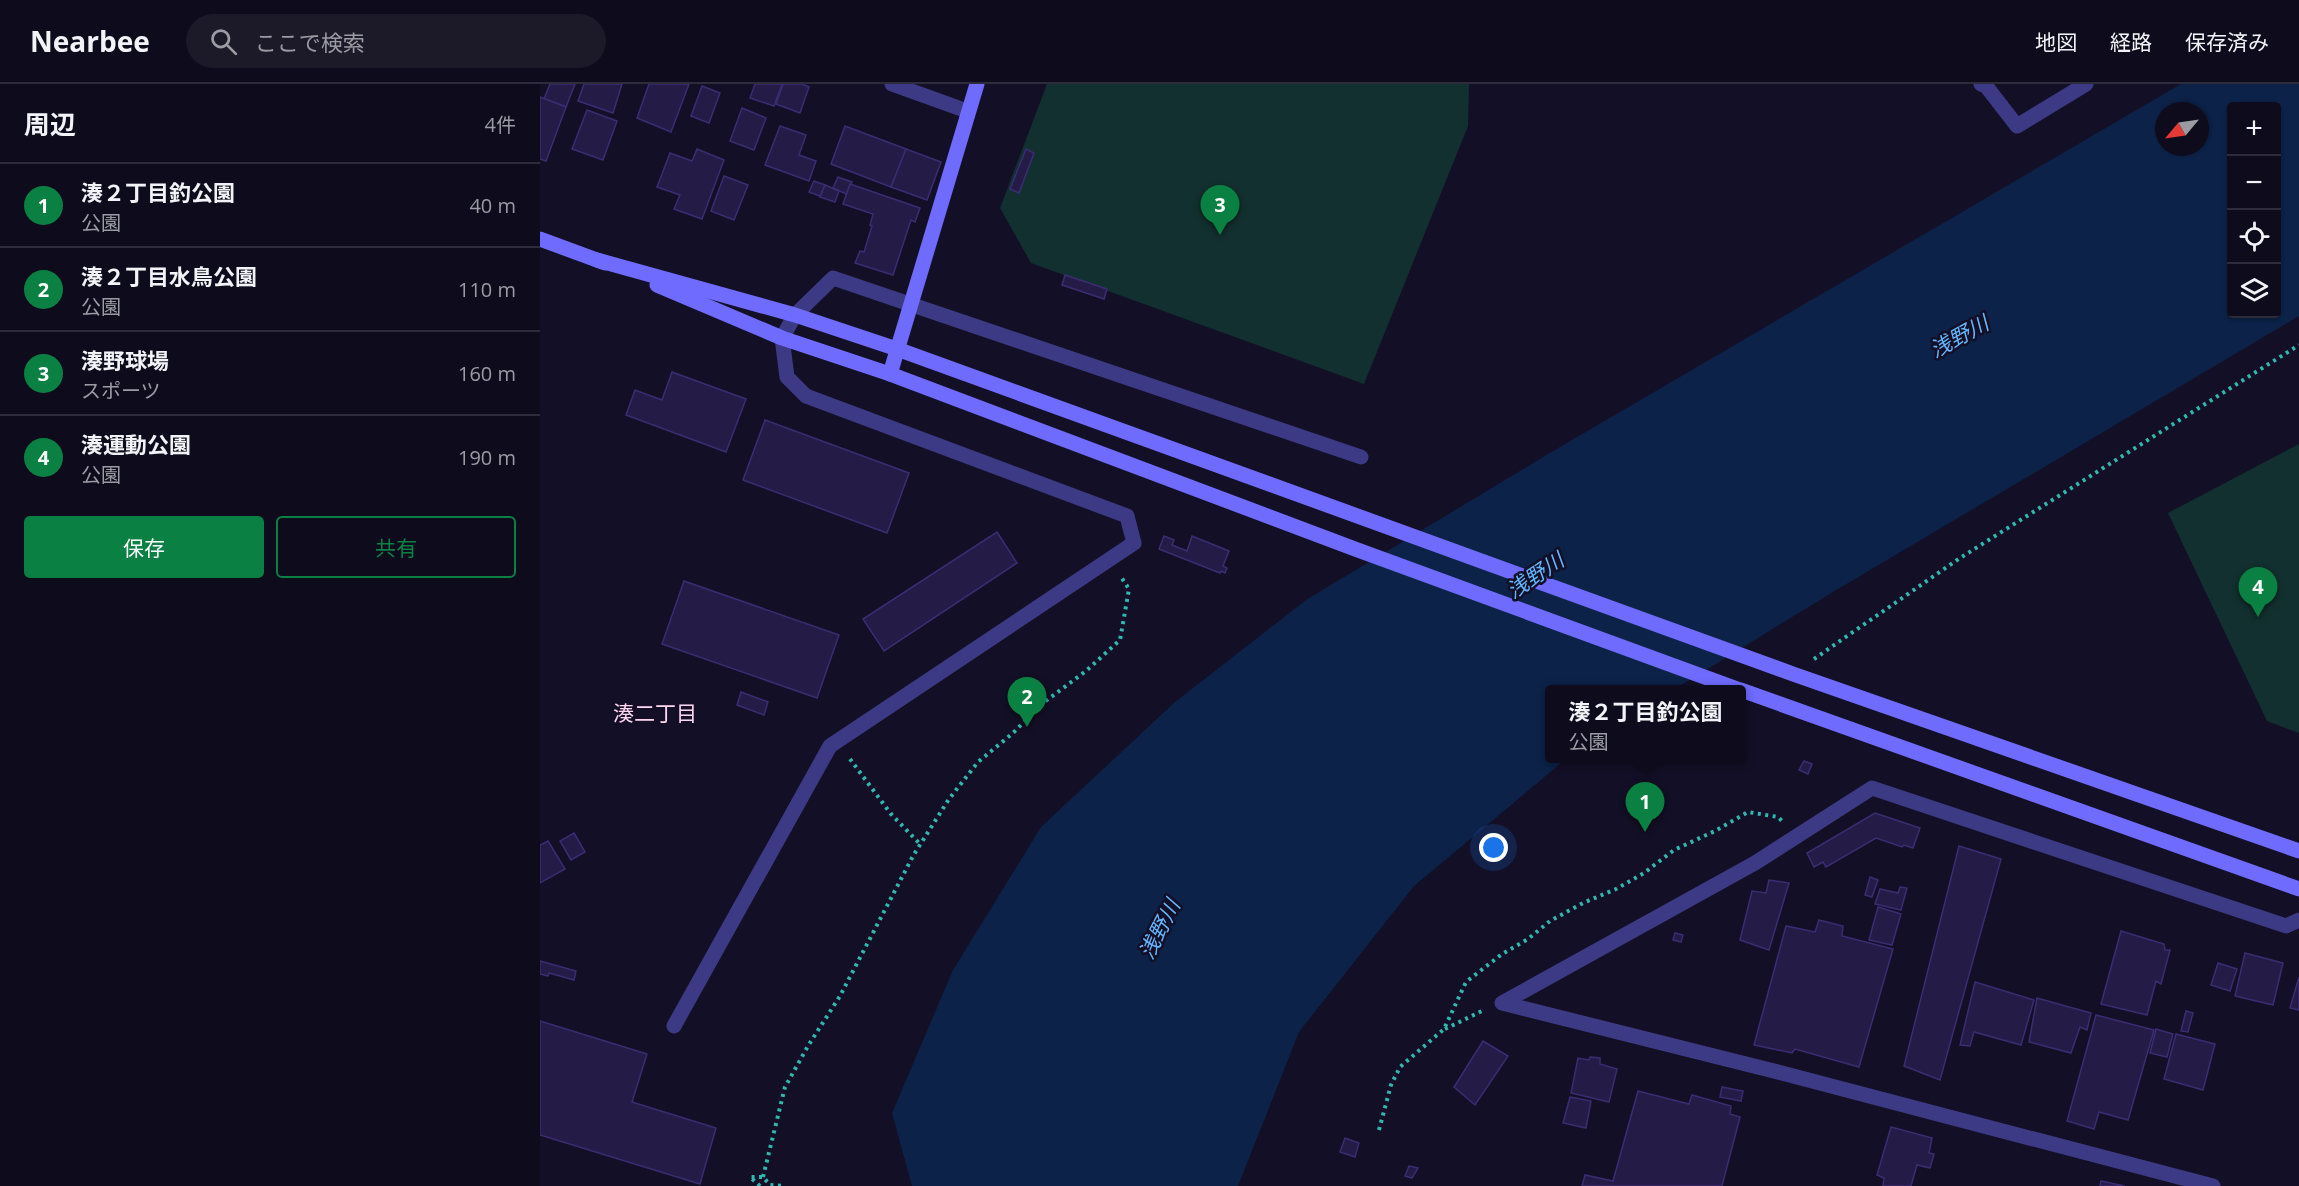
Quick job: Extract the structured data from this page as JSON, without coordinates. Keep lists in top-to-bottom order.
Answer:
{
  "districts": ["湊二丁目"],
  "water": ["浅野川"],
  "north": "bottom left",
  "page": {
    "header": "Nearbee",
    "search": "ここで検索",
    "nav": ["地図", "経路", "保存済み"],
    "heading": ["周辺", "4件"],
    "map_buttons": ["+", "−"],
    "list": [
      {
        "mark": "1",
        "name": "湊２丁目釣公園",
        "note": "公園",
        "value": "40 m"
      },
      {
        "mark": "2",
        "name": "湊２丁目水鳥公園",
        "note": "公園",
        "value": "110 m"
      },
      {
        "mark": "3",
        "name": "湊野球場",
        "note": "スポーツ",
        "value": "160 m"
      },
      {
        "mark": "4",
        "name": "湊運動公園",
        "note": "公園",
        "value": "190 m"
      }
    ],
    "pins": [
      "3",
      "4",
      "2",
      "1"
    ],
    "buttons": ["保存", "共有"],
    "popup": ["湊２丁目釣公園", "公園"]
  }
}
